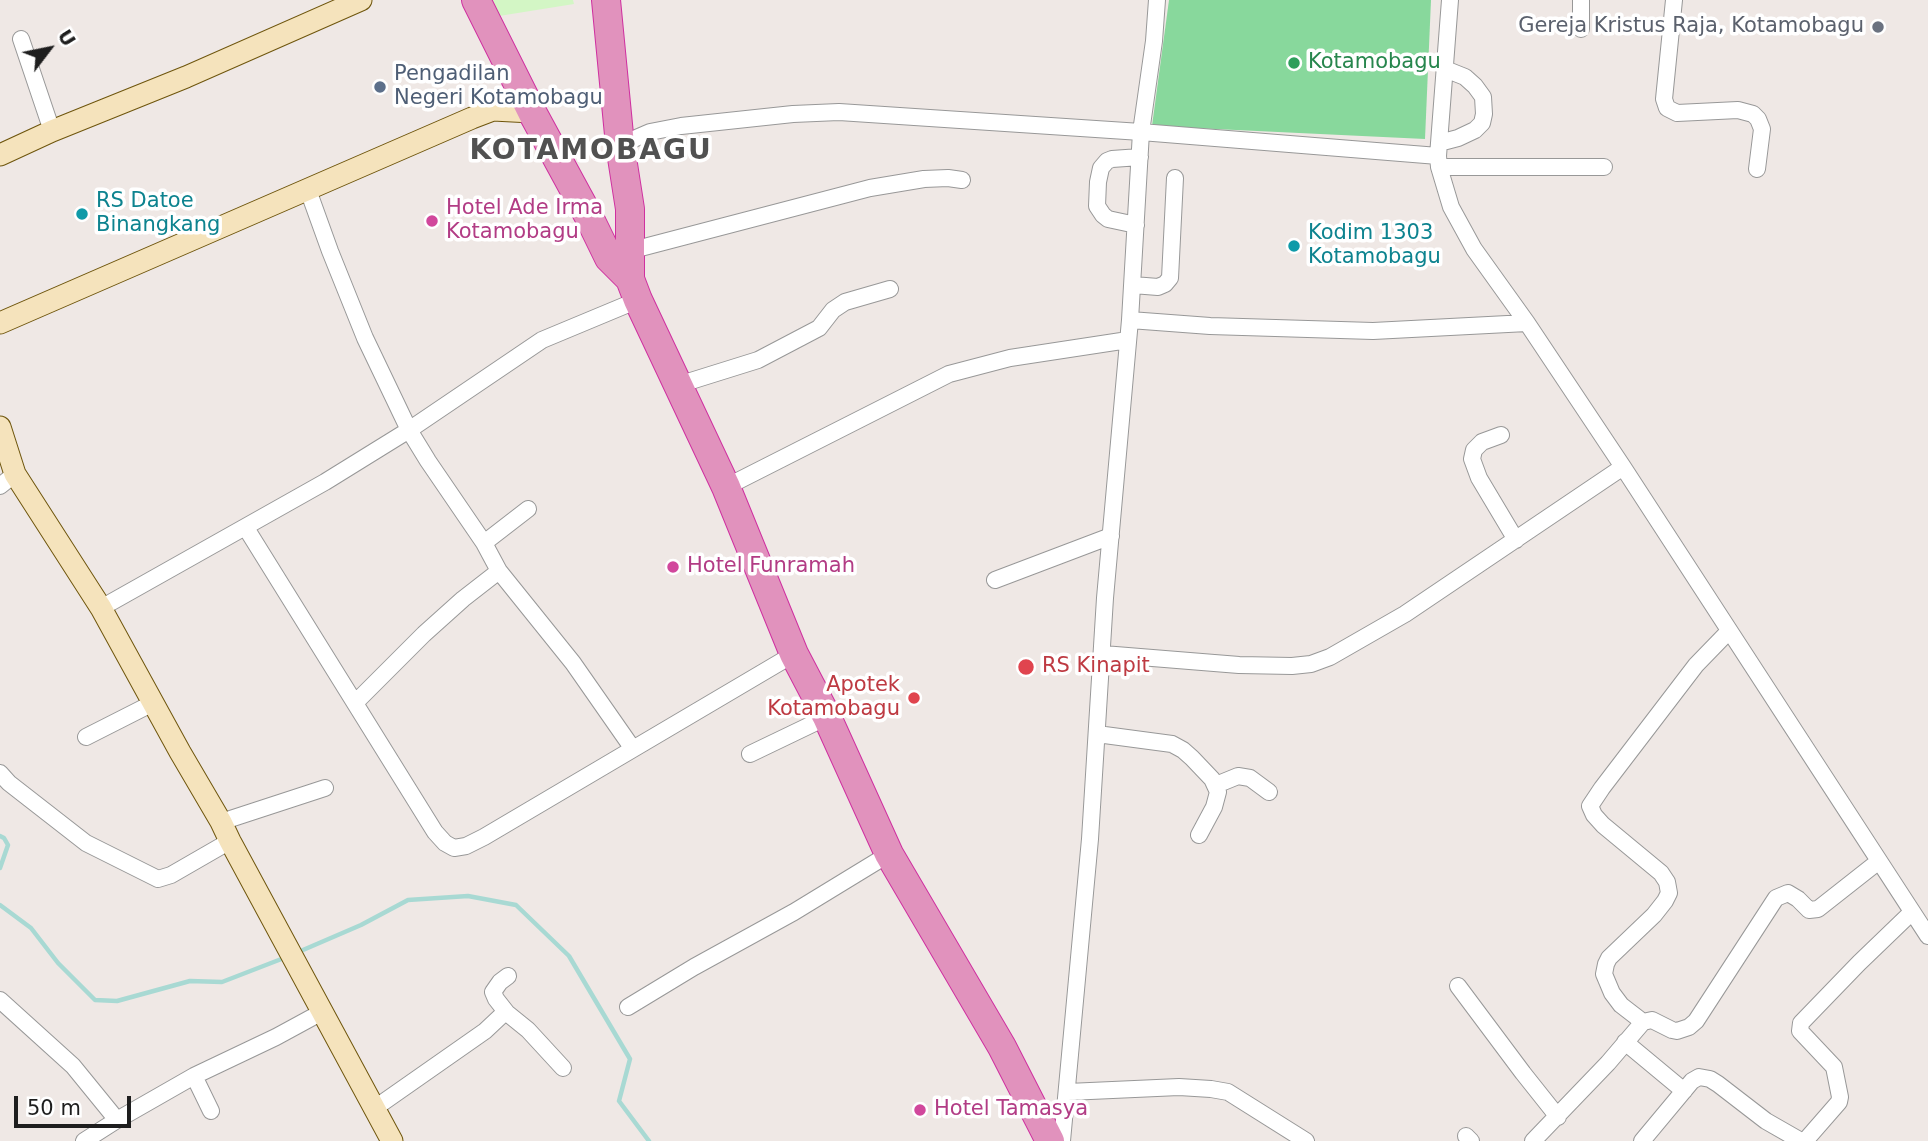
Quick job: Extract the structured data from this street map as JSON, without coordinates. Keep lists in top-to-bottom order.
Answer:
{
  "districts": ["KOTAMOBAGU"],
  "places": [
    "Gereja Kristus Raja, Kotamobagu",
    "Kotamobagu",
    "Pengadilan Negeri Kotamobagu",
    "RS Datoe Binangkang",
    "Hotel Ade Irma Kotamobagu",
    "Kodim 1303 Kotamobagu",
    "Hotel Funramah",
    "RS Kinapit",
    "Apotek Kotamobagu",
    "Hotel Tamasya"
  ],
  "scale_bar": "50 m",
  "north": "top right"
}
